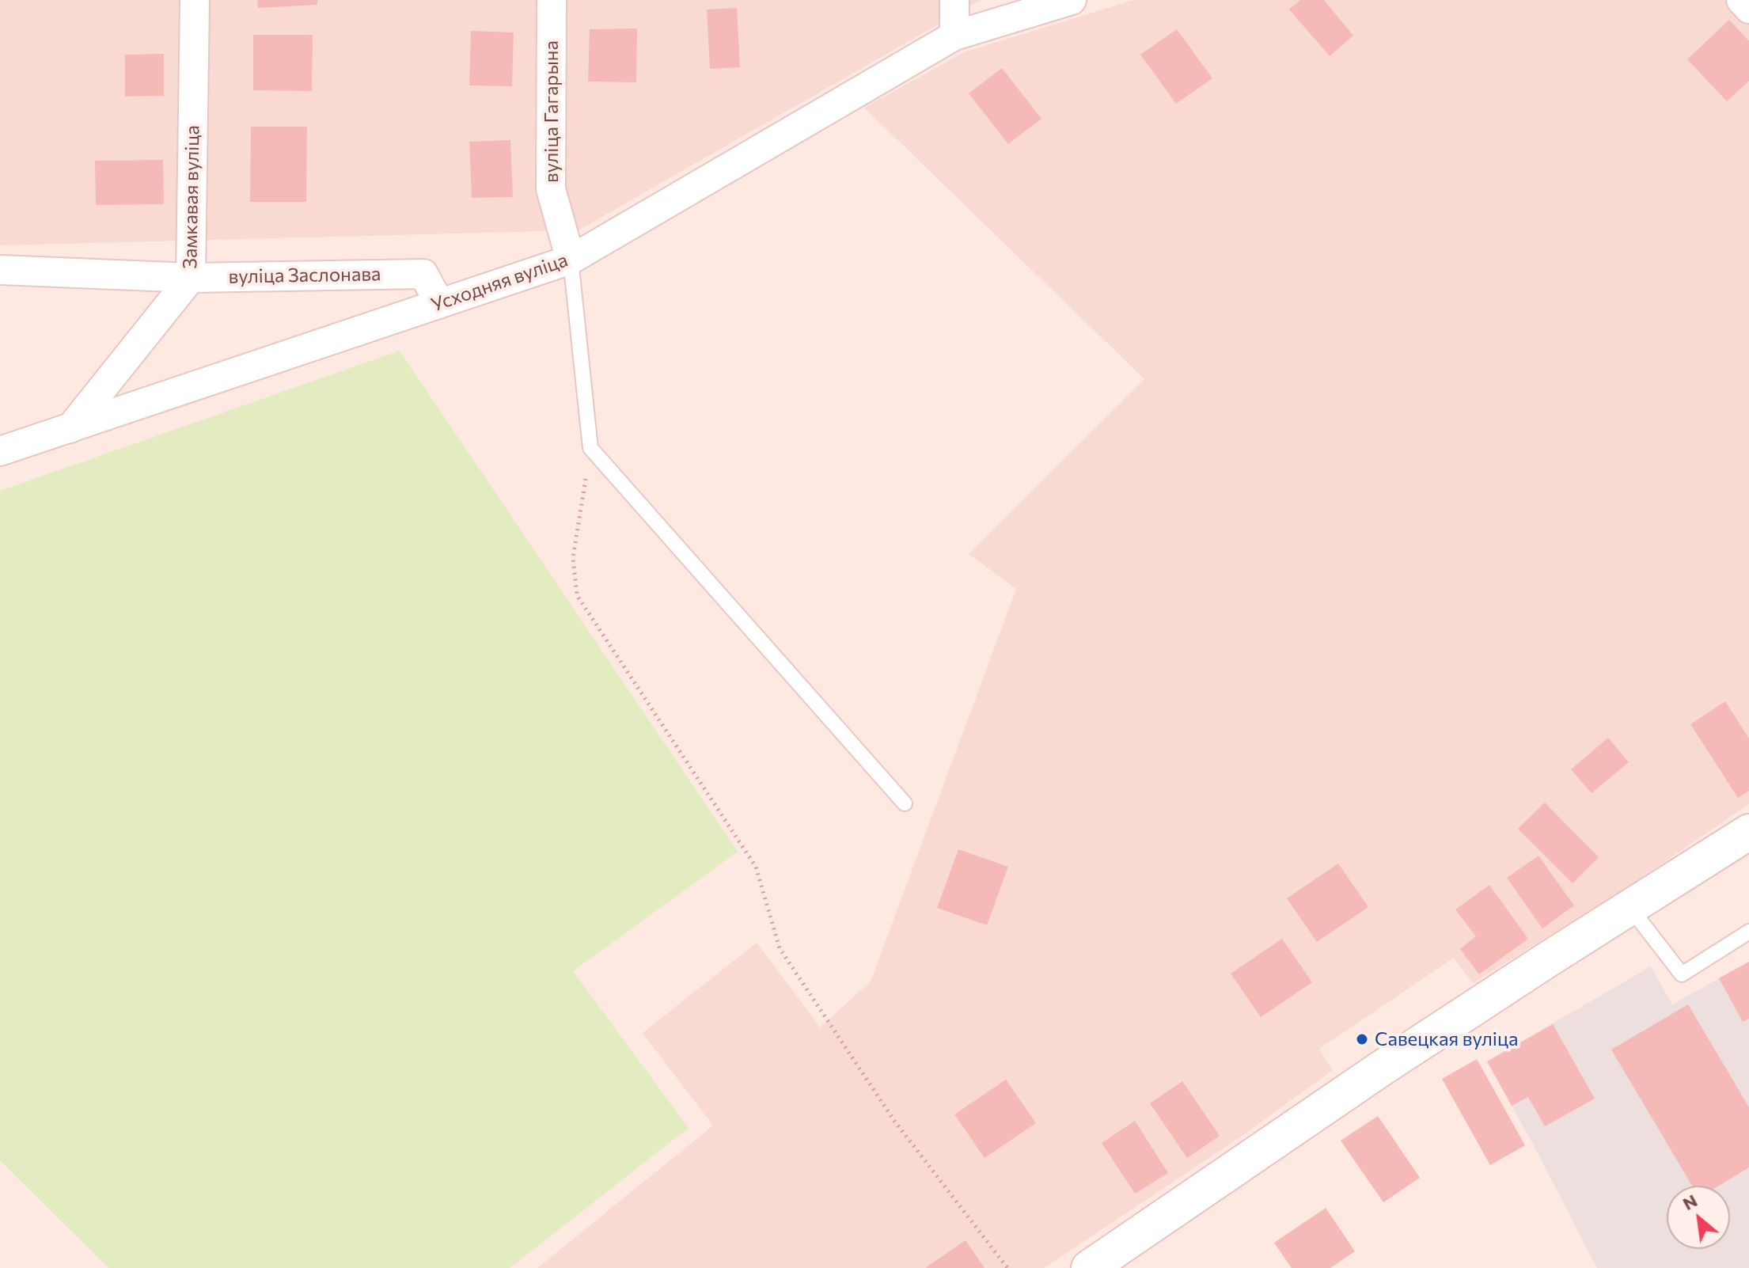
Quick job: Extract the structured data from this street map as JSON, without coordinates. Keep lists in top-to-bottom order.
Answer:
{
  "streets": {
    "street": [
      "вуліца Гагарына",
      "Замкавая вуліца",
      "вуліца Заслонава",
      "Усходняя вуліца"
    ]
  },
  "crossings": [
    ["вуліца Гагарына", "Усходняя вуліца"],
    ["Замкавая вуліца", "вуліца Заслонава"],
    ["Замкавая вуліца", "Усходняя вуліца"],
    ["вуліца Заслонава", "Усходняя вуліца"]
  ],
  "places": ["Савецкая вуліца"],
  "north": "top left"
}
